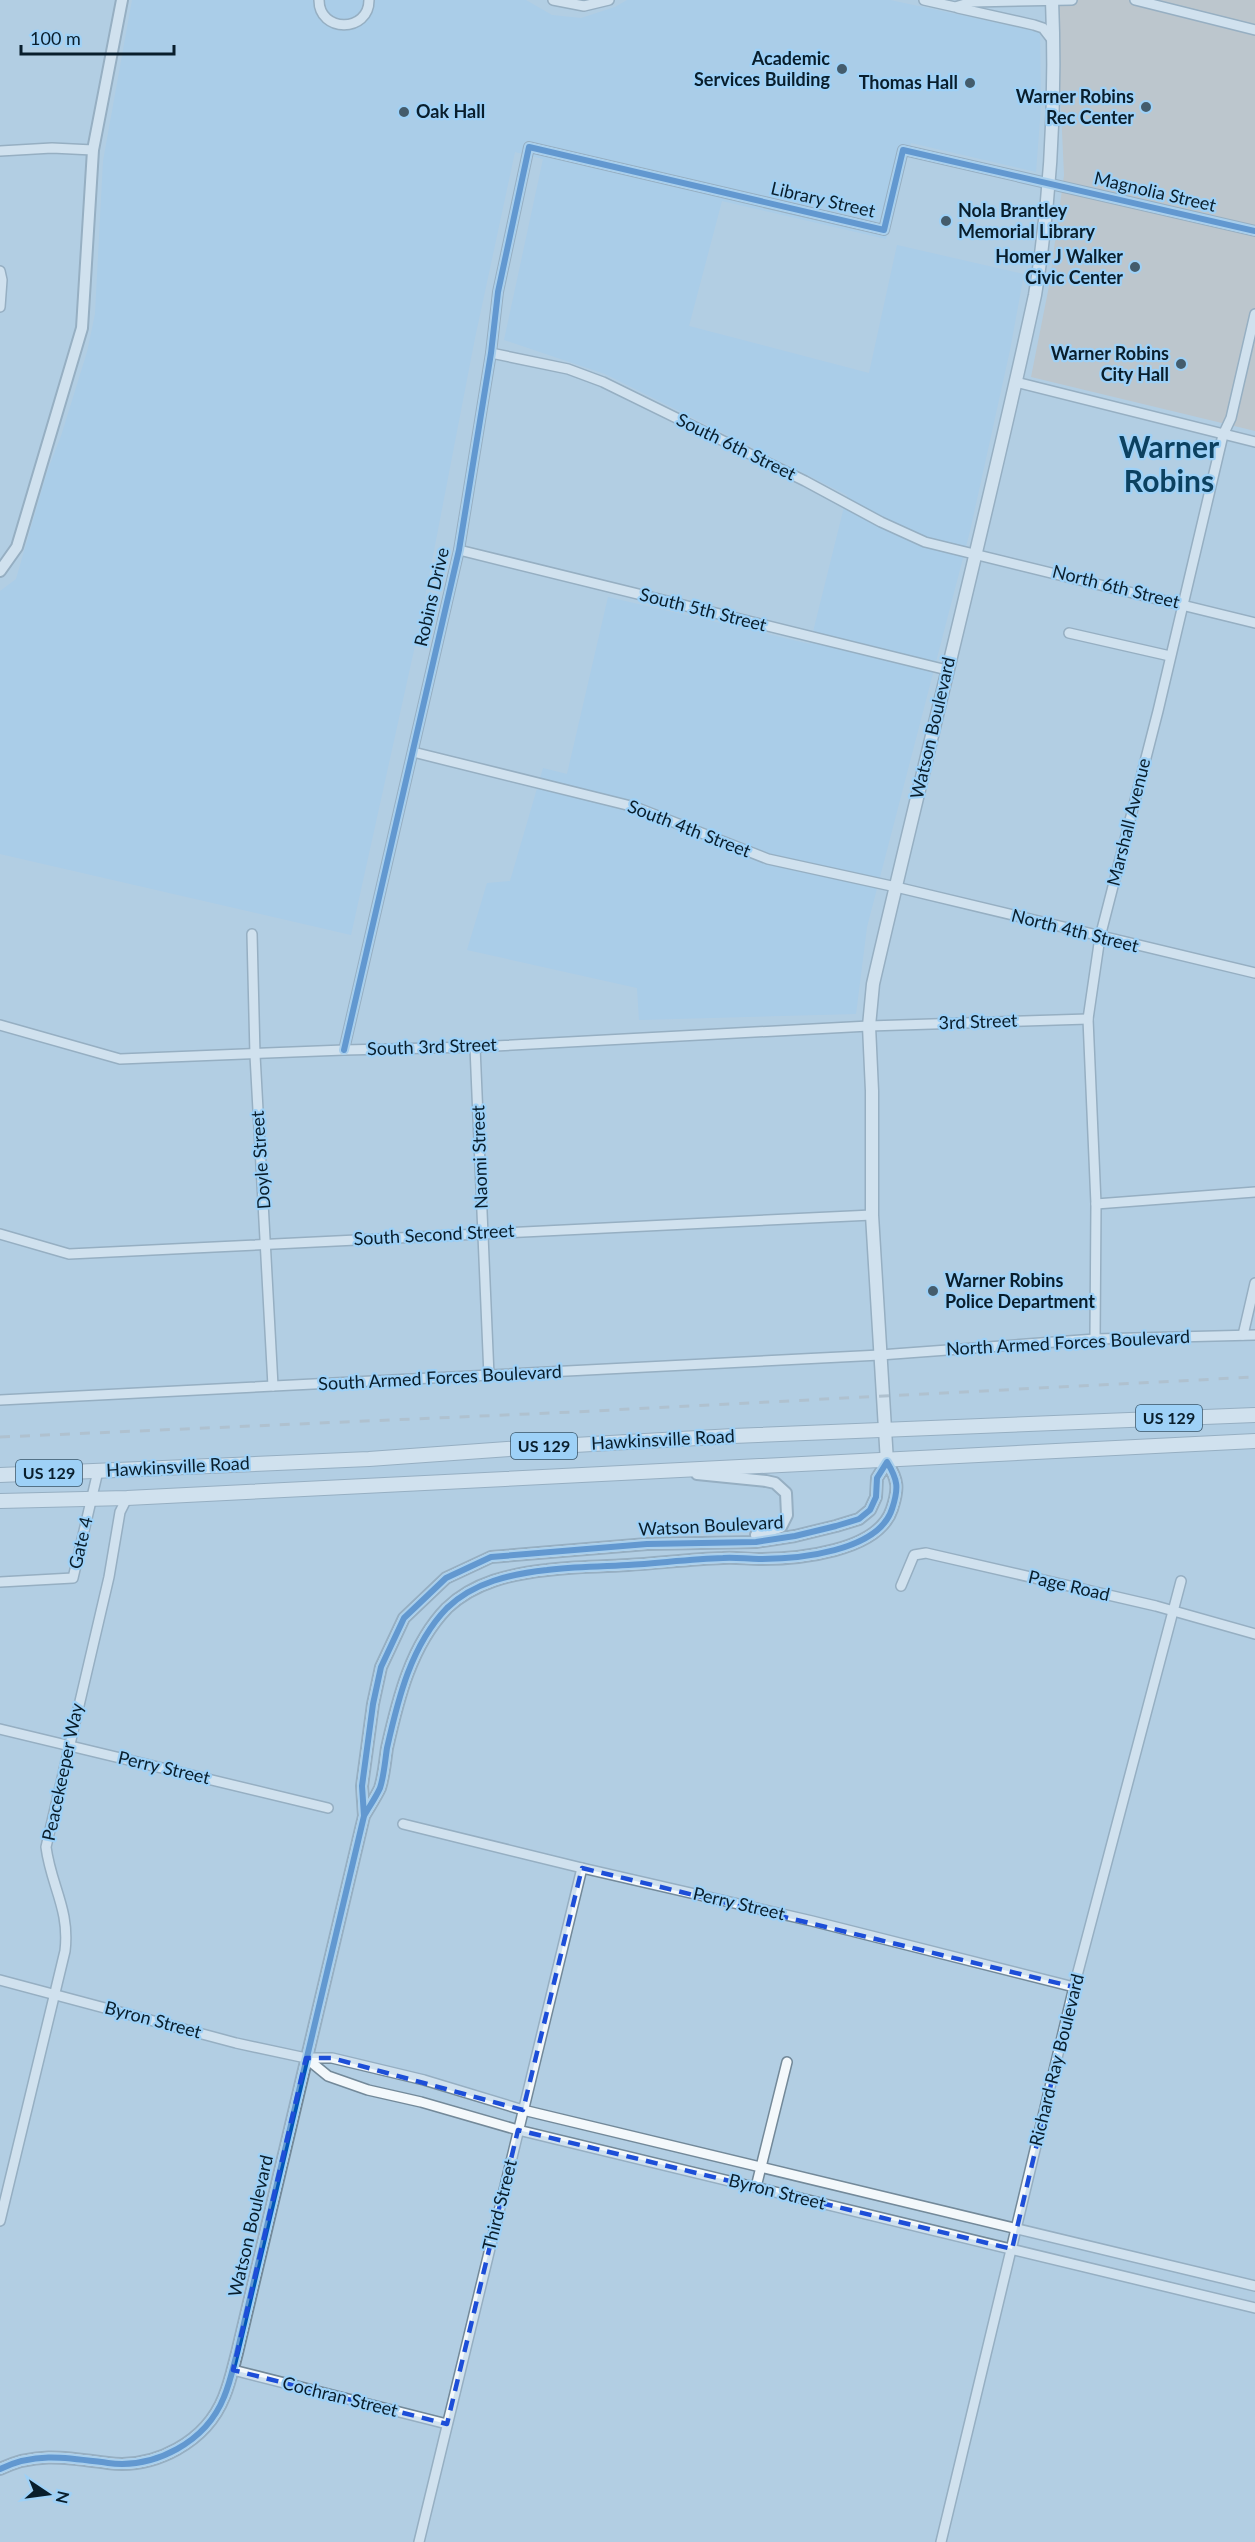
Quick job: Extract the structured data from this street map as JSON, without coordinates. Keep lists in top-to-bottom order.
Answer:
{
  "streets": {
    "main road": ["Watson Boulevard", "US 129", "Hawkinsville Road"],
    "street": [
      "Magnolia Street",
      "Library Street",
      "South 6th Street",
      "North 6th Street",
      "Robins Drive",
      "South 5th Street",
      "Marshall Avenue",
      "South 4th Street",
      "North 4th Street",
      "3rd Street",
      "South 3rd Street",
      "Naomi Street",
      "Doyle Street",
      "South Second Street",
      "North Armed Forces Boulevard",
      "South Armed Forces Boulevard",
      "Gate 4",
      "Page Road",
      "Perry Street",
      "Peacekeeper Way",
      "Byron Street",
      "Richard Ray Boulevard",
      "Third Street",
      "Cochran Street"
    ]
  },
  "crossings": [
    ["Magnolia Street", "Library Street"],
    ["Magnolia Street", "Watson Boulevard"],
    ["Library Street", "Robins Drive"],
    ["Library Street", "Watson Boulevard"],
    ["South 6th Street", "North 6th Street"],
    ["South 6th Street", "Robins Drive"],
    ["South 6th Street", "Watson Boulevard"],
    ["North 6th Street", "Watson Boulevard"],
    ["North 6th Street", "Marshall Avenue"],
    ["Robins Drive", "South 5th Street"],
    ["Robins Drive", "South 4th Street"],
    ["Robins Drive", "South 3rd Street"],
    ["South 5th Street", "Watson Boulevard"],
    ["Watson Boulevard", "South 4th Street"],
    ["Watson Boulevard", "North 4th Street"],
    ["Watson Boulevard", "3rd Street"],
    ["Watson Boulevard", "South 3rd Street"],
    ["Watson Boulevard", "South Second Street"],
    ["Watson Boulevard", "North Armed Forces Boulevard"],
    ["Watson Boulevard", "South Armed Forces Boulevard"],
    ["Watson Boulevard", "Hawkinsville Road"],
    ["Watson Boulevard", "Byron Street"],
    ["Watson Boulevard", "Cochran Street"],
    ["Marshall Avenue", "North 4th Street"],
    ["Marshall Avenue", "3rd Street"],
    ["Marshall Avenue", "North Armed Forces Boulevard"],
    ["South 4th Street", "North 4th Street"],
    ["3rd Street", "South 3rd Street"],
    ["South 3rd Street", "Naomi Street"],
    ["South 3rd Street", "Doyle Street"],
    ["Naomi Street", "South Second Street"],
    ["Naomi Street", "South Armed Forces Boulevard"],
    ["Doyle Street", "South Second Street"],
    ["Doyle Street", "South Armed Forces Boulevard"],
    ["North Armed Forces Boulevard", "South Armed Forces Boulevard"],
    ["Hawkinsville Road", "Gate 4"],
    ["Hawkinsville Road", "Peacekeeper Way"],
    ["Page Road", "Richard Ray Boulevard"],
    ["Perry Street", "Peacekeeper Way"],
    ["Perry Street", "Richard Ray Boulevard"],
    ["Perry Street", "Third Street"],
    ["Peacekeeper Way", "Byron Street"],
    ["Byron Street", "Richard Ray Boulevard"],
    ["Byron Street", "Third Street"],
    ["Third Street", "Cochran Street"]
  ],
  "districts": ["Warner Robins"],
  "places": [
    "Academic Services Building",
    "Thomas Hall",
    "Warner Robins Rec Center",
    "Oak Hall",
    "Nola Brantley Memorial Library",
    "Homer J Walker Civic Center",
    "Warner Robins City Hall",
    "Warner Robins Police Department"
  ],
  "scale_bar": "100 m",
  "north": "right"
}
